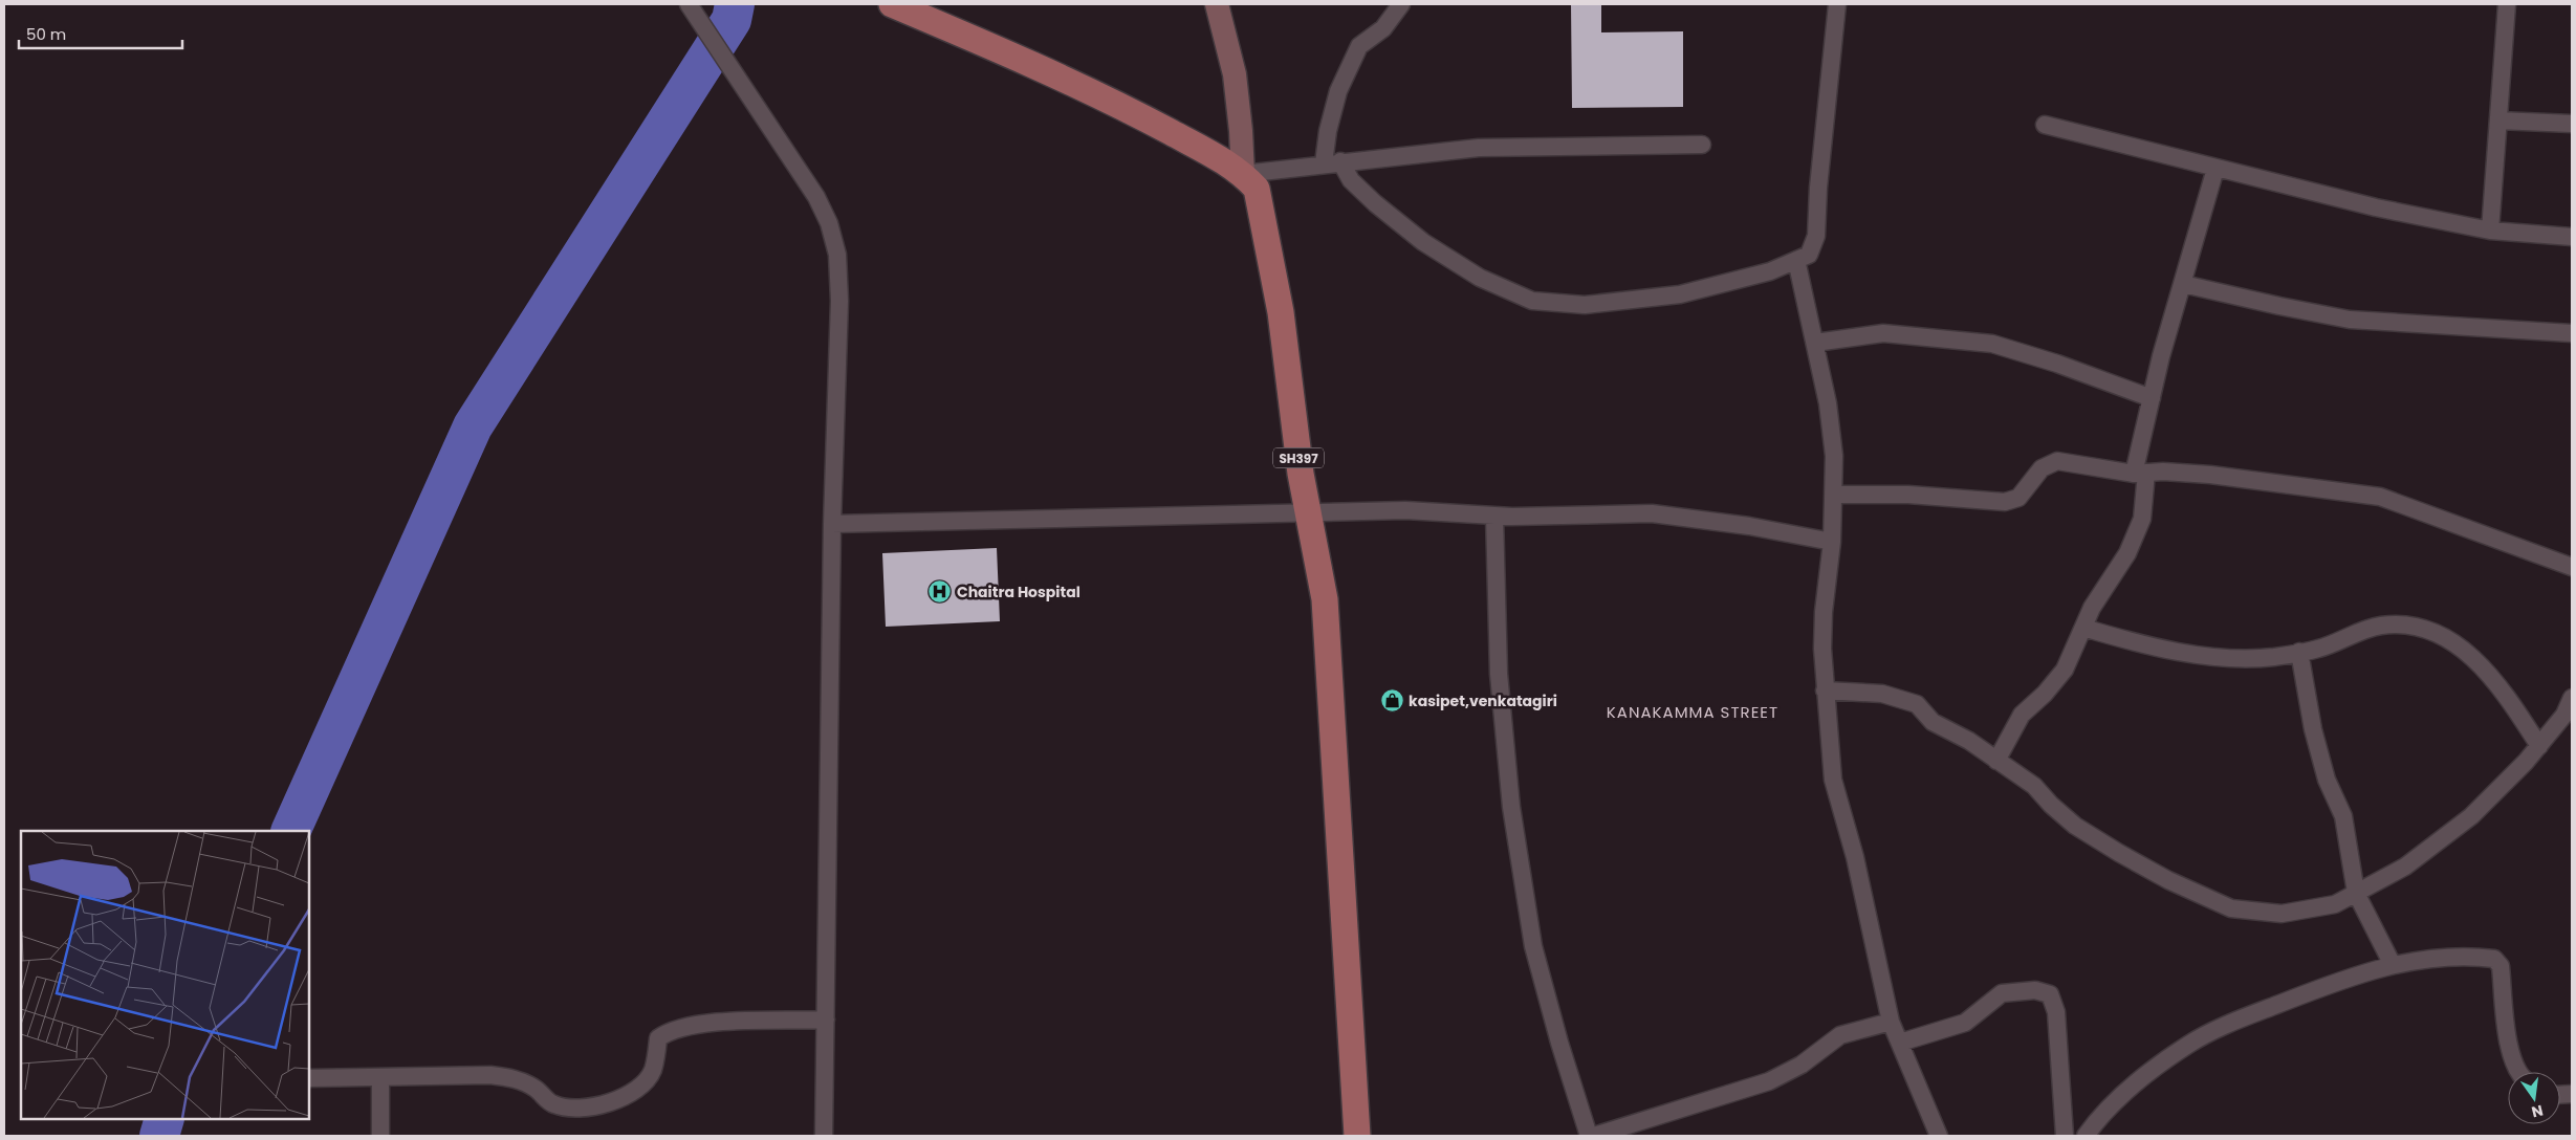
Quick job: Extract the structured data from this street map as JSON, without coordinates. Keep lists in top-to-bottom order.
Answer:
{
  "streets": {
    "main road": ["SH397"]
  },
  "districts": ["KANAKAMMA STREET"],
  "places": {
    "hospital": ["Chaitra Hospital"],
    "shop": ["kasipet,venkatagiri"]
  },
  "scale_bar": "50 m",
  "north": "bottom"
}
